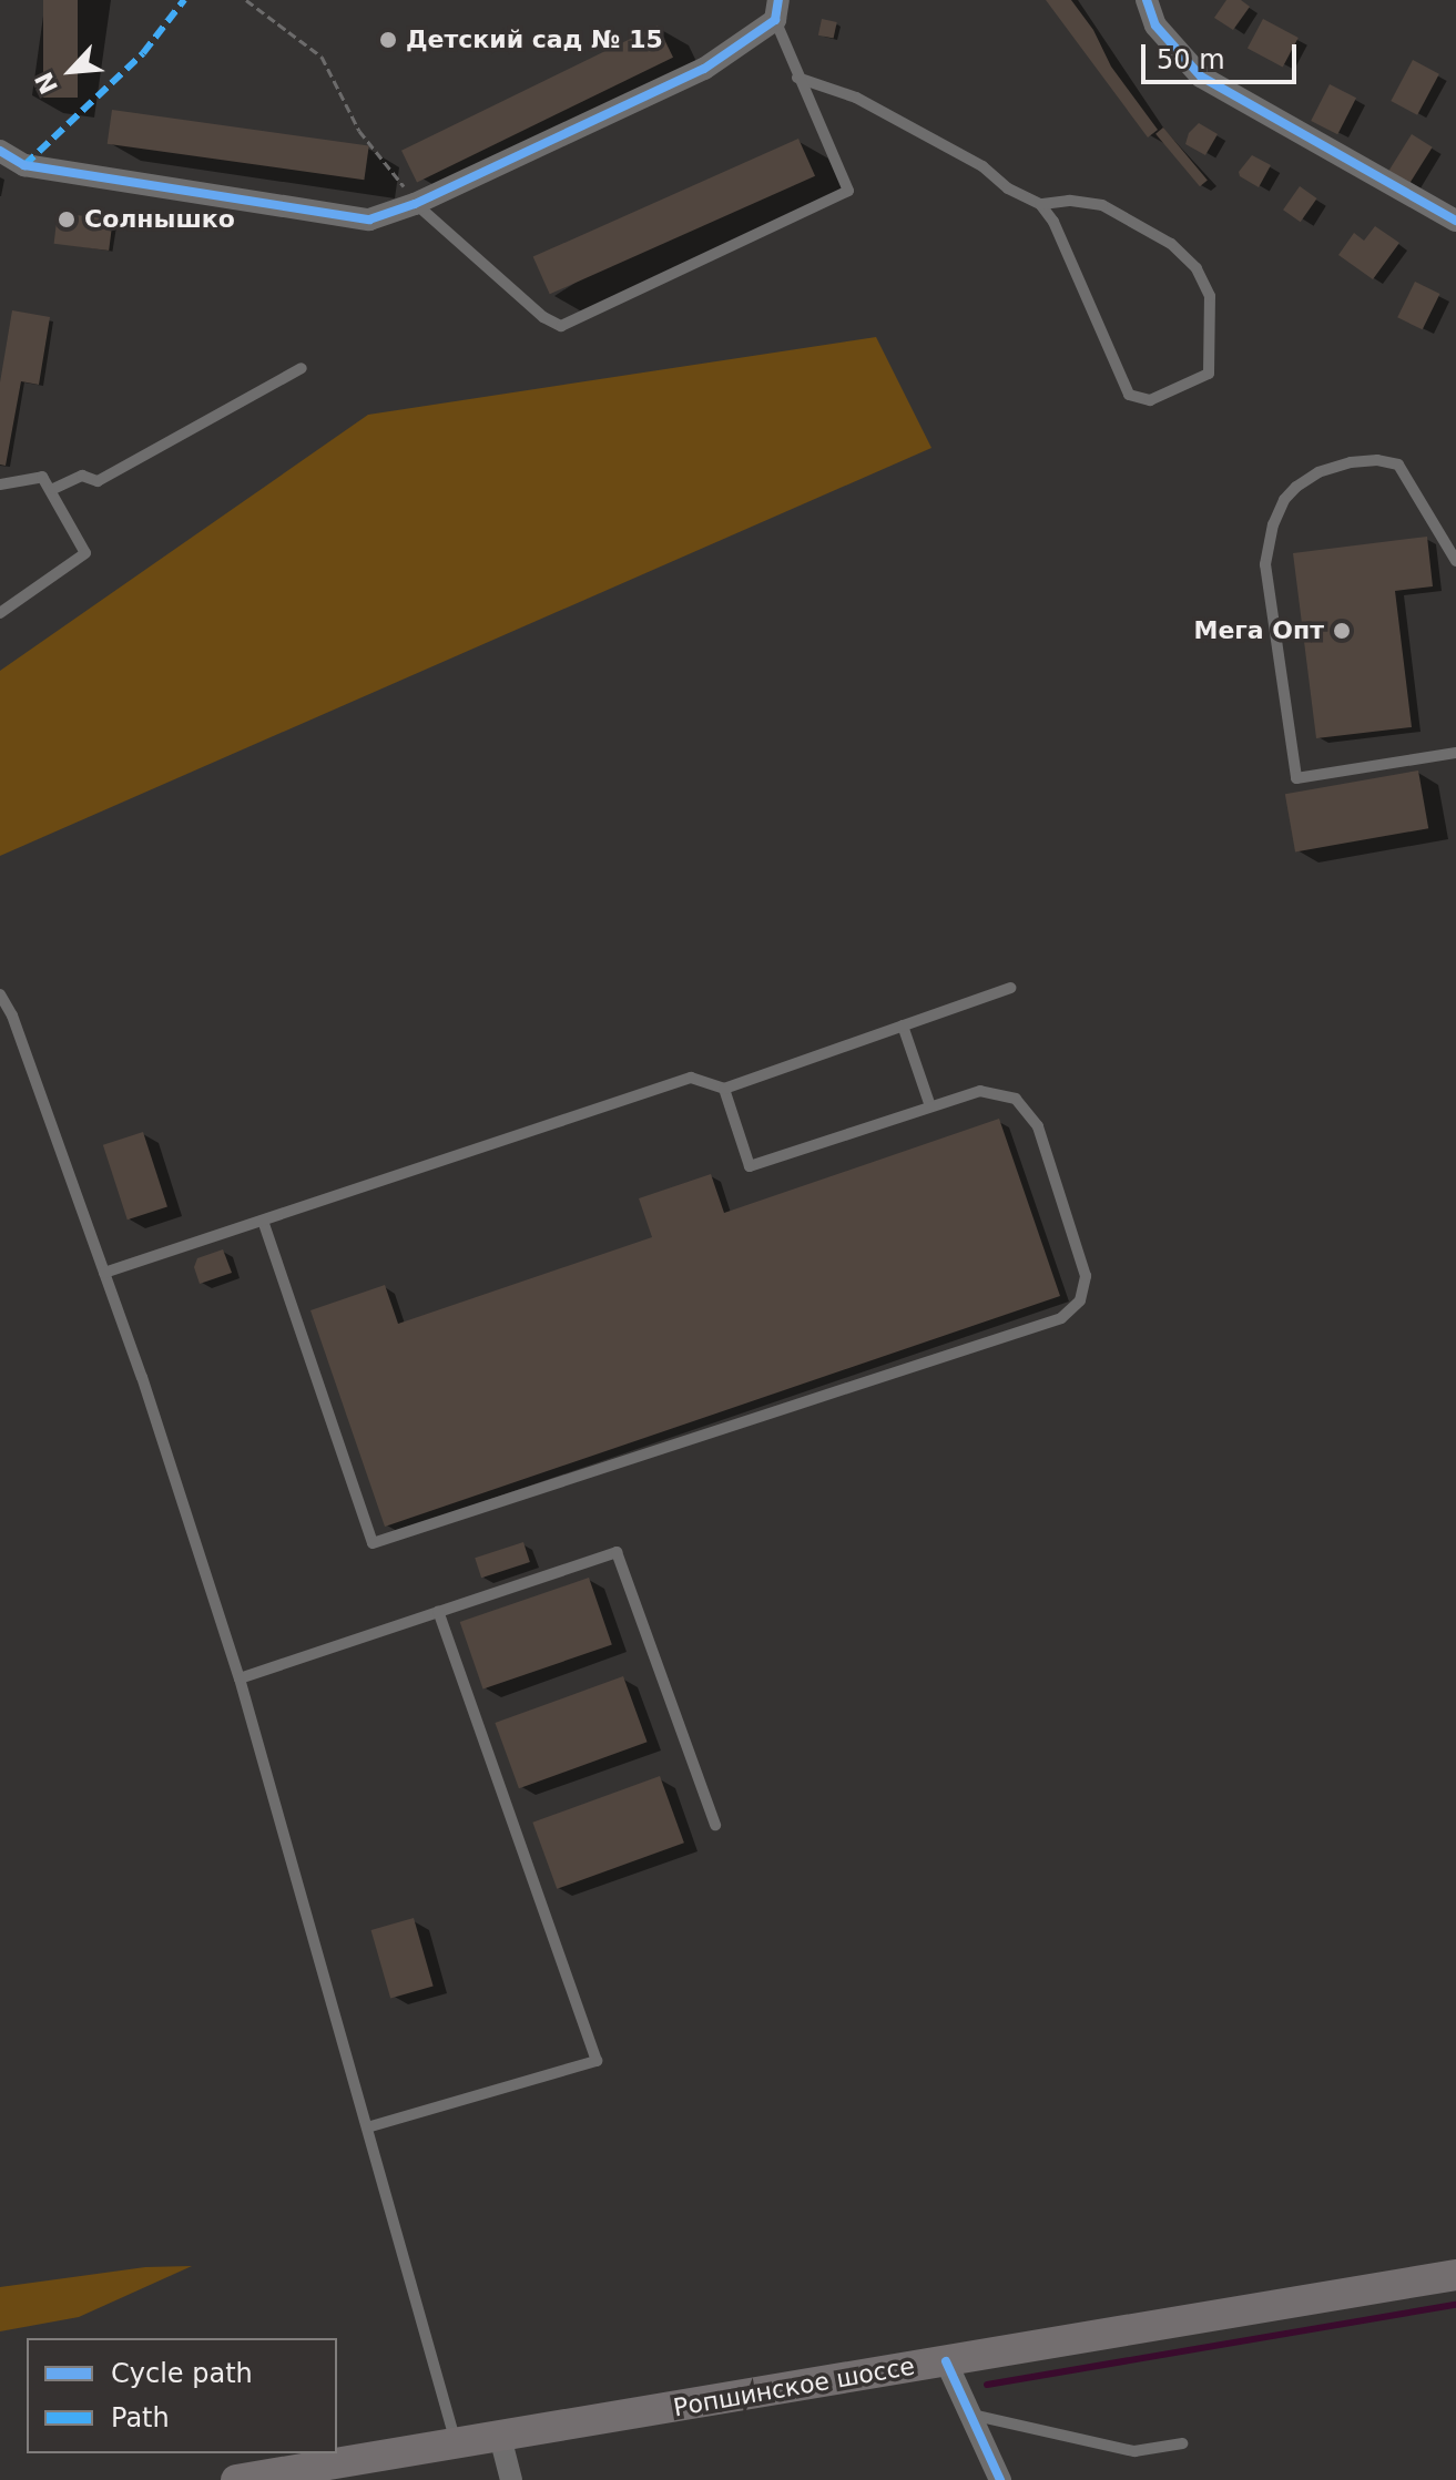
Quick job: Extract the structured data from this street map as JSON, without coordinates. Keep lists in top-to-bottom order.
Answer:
{
  "streets": {
    "main road": ["Ропшинское шоссе"]
  },
  "places": ["Детский сад № 15", "Солнышко", "Мега Опт"],
  "legend": ["Cycle path", "Path"],
  "scale_bar": "50 m",
  "north": "bottom left"
}
